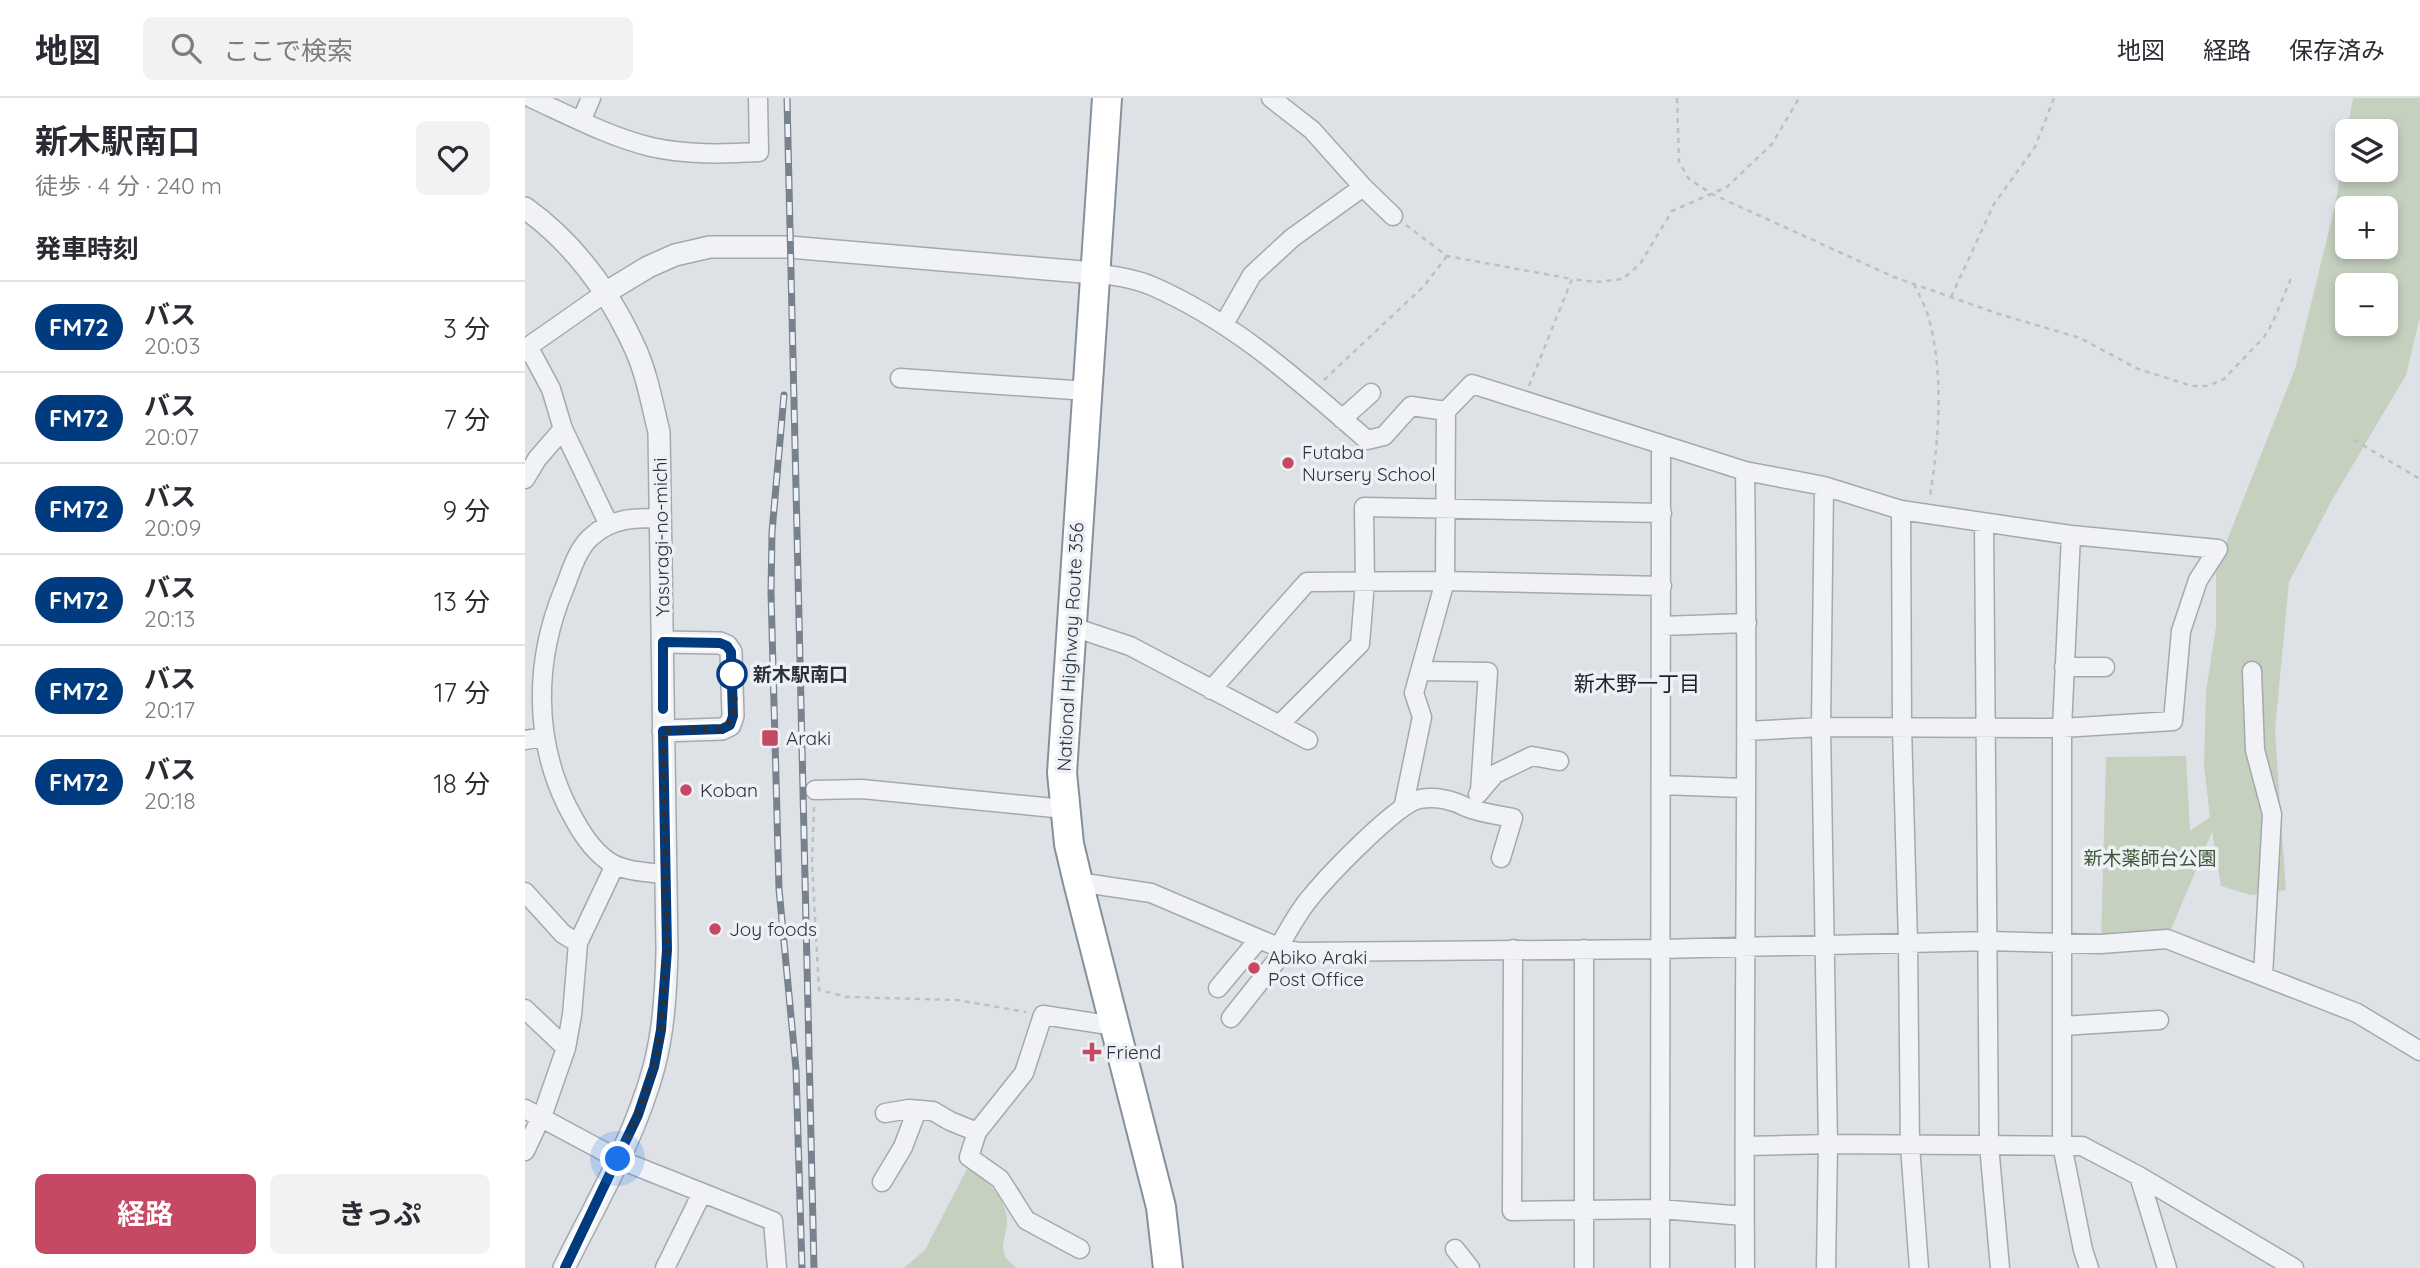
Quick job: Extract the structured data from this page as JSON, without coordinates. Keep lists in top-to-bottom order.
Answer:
{
  "streets": {
    "highway": ["National Highway Route 356"],
    "street": ["Yasuragi-no-michi"]
  },
  "districts": ["新木野一丁目"],
  "parks": ["新木薬師台公園"],
  "places": {
    "other": [
      "Futaba Nursery School",
      "新木駅南口",
      "Koban",
      "Joy foods",
      "Abiko Araki Post Office"
    ],
    "transit": ["Araki"],
    "health": ["Friend"]
  },
  "lines": ["bus line FM72"],
  "page": {
    "header": "地図",
    "search": "ここで検索",
    "nav": ["地図", "経路", "保存済み"],
    "heading": [
      ["新木駅南口", "徒歩 · 4 分 · 240 m"],
      "発車時刻"
    ],
    "map_buttons": ["+", "−"],
    "list": [
      {
        "mark": "FM72",
        "name": "バス",
        "note": "20:03",
        "value": "3 分"
      },
      {
        "mark": "FM72",
        "name": "バス",
        "note": "20:07",
        "value": "7 分"
      },
      {
        "mark": "FM72",
        "name": "バス",
        "note": "20:09",
        "value": "9 分"
      },
      {
        "mark": "FM72",
        "name": "バス",
        "note": "20:13",
        "value": "13 分"
      },
      {
        "mark": "FM72",
        "name": "バス",
        "note": "20:17",
        "value": "17 分"
      },
      {
        "mark": "FM72",
        "name": "バス",
        "note": "20:18",
        "value": "18 分"
      }
    ],
    "buttons": ["経路", "きっぷ"]
  }
}
